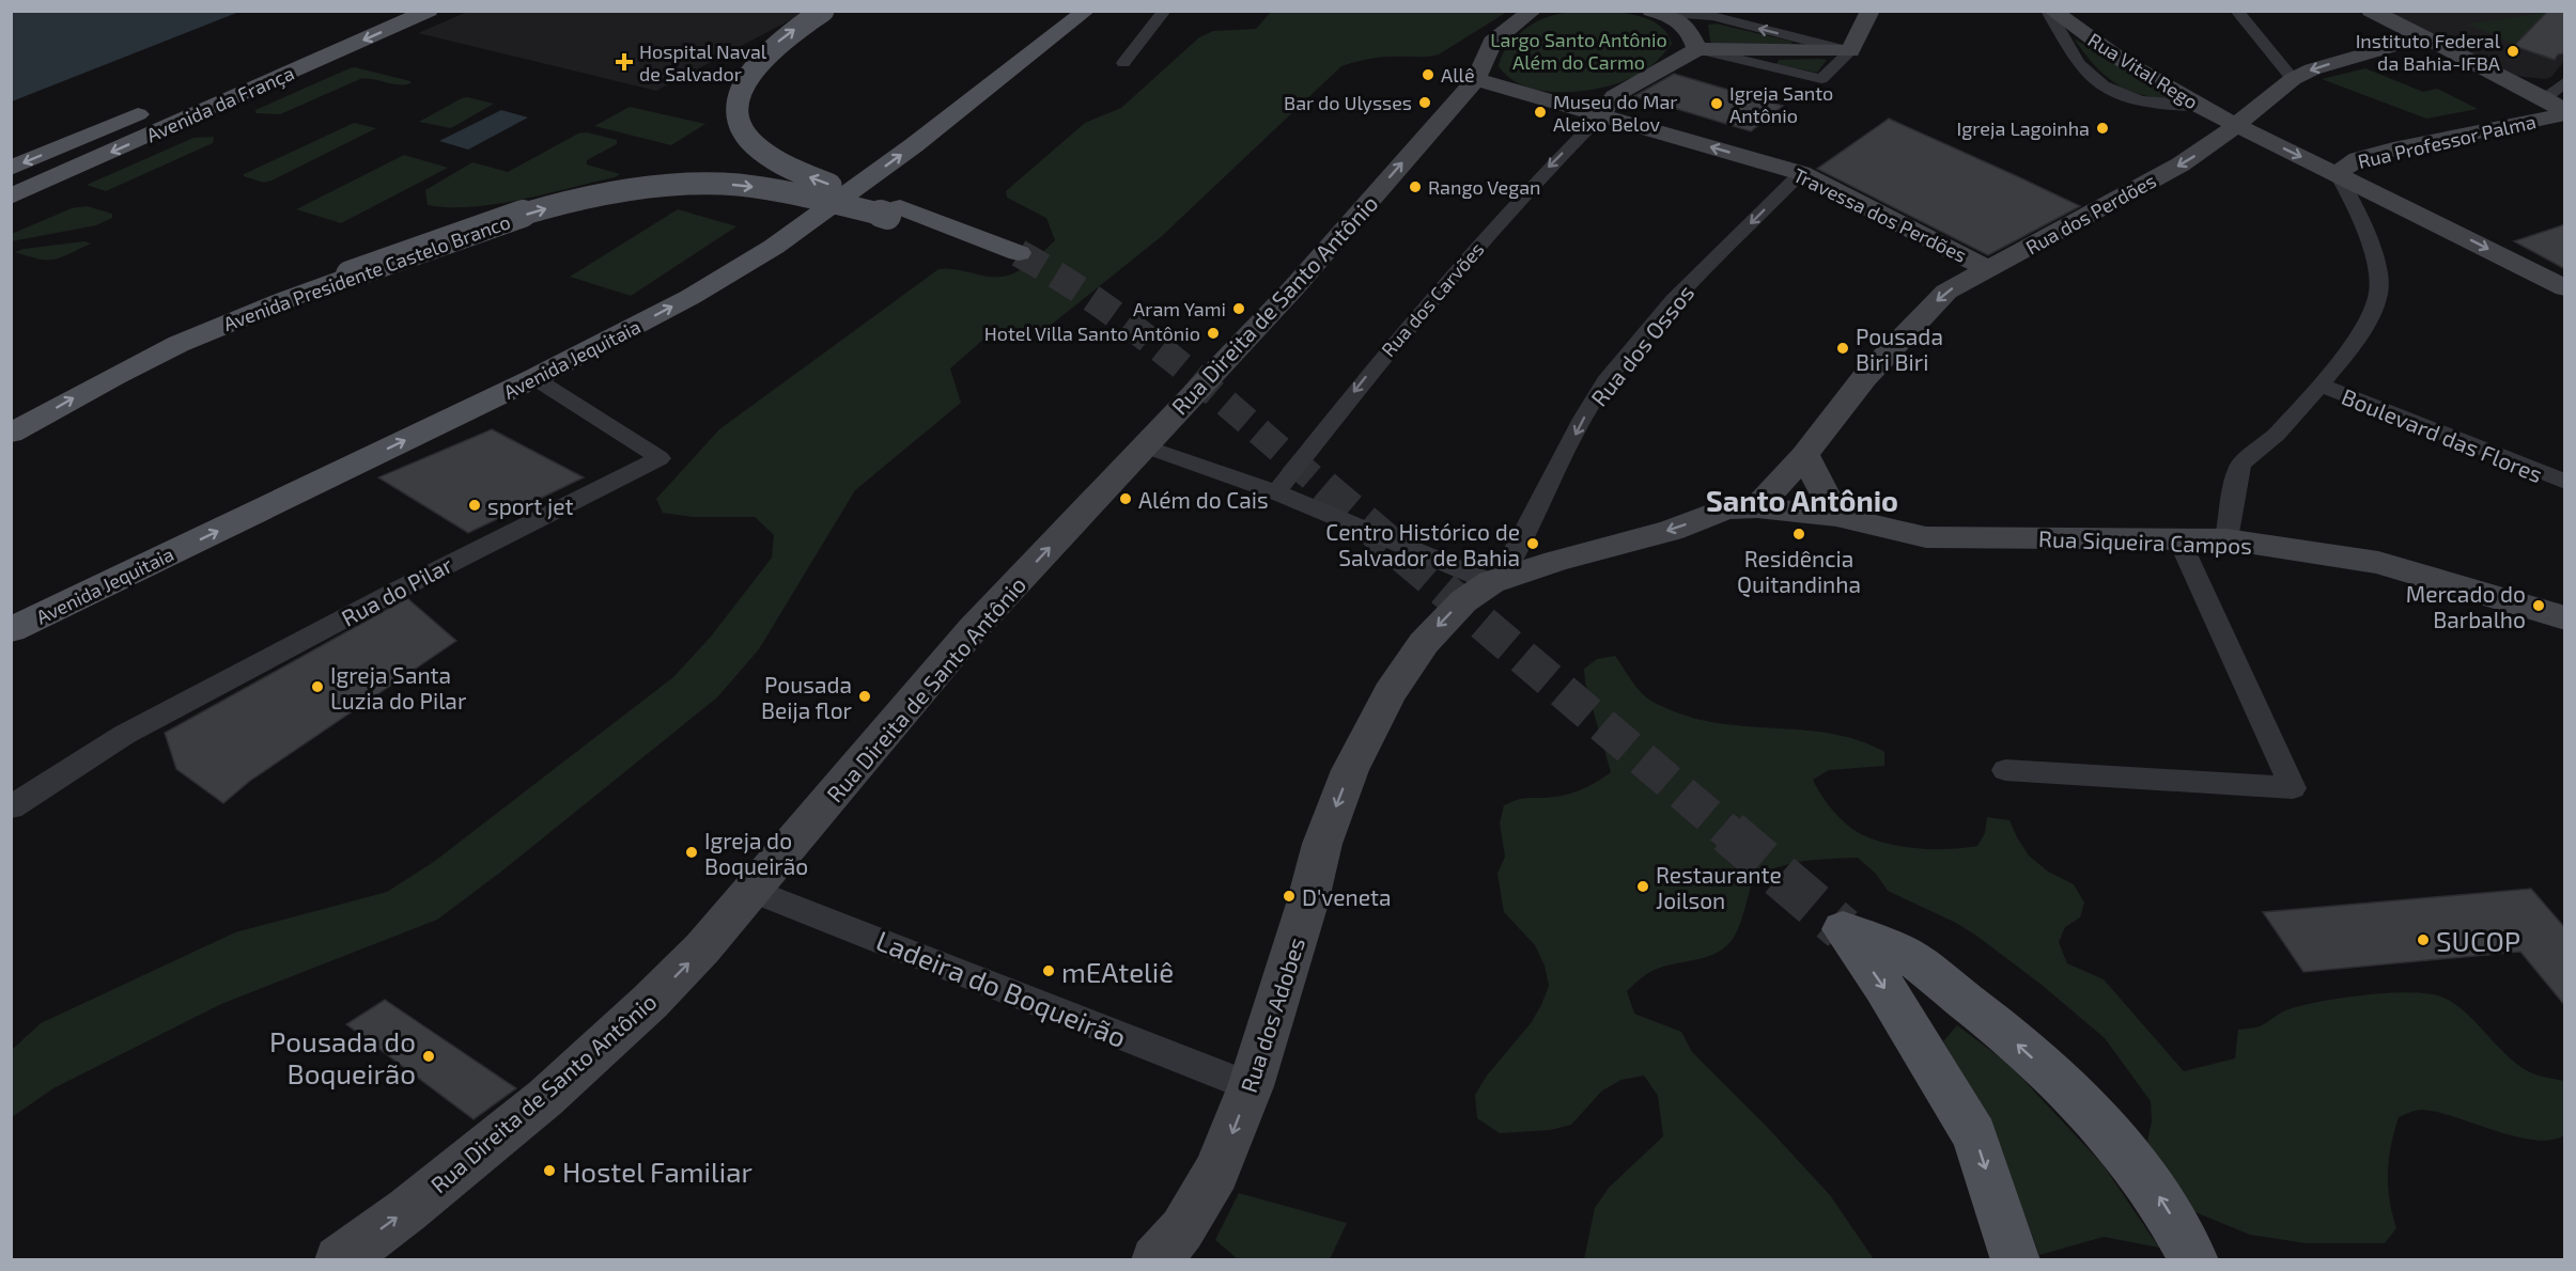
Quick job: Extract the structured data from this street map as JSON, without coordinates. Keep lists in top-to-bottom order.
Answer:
{
  "streets": {
    "main road": ["Avenida da França", "Avenida Presidente Castelo Branco", "Avenida Jequitaia"],
    "street": [
      "Rua Vital Rego",
      "Rua Professor Palma",
      "Rua dos Perdões",
      "Travessa dos Perdões",
      "Rua dos Carvões",
      "Rua Direita de Santo Antônio",
      "Rua dos Ossos",
      "Boulevard das Flores",
      "Rua Siqueira Campos",
      "Rua do Pilar",
      "Ladeira do Boqueirão",
      "Rua dos Adobes"
    ]
  },
  "crossings": [
    ["Rua Vital Rego", "Rua Professor Palma"],
    ["Rua Vital Rego", "Rua dos Perdões"],
    ["Rua Professor Palma", "Boulevard das Flores"],
    ["Rua Professor Palma", "Rua Siqueira Campos"],
    ["Rua dos Perdões", "Travessa dos Perdões"],
    ["Rua dos Perdões", "Rua Siqueira Campos"],
    ["Rua dos Perdões", "Rua dos Adobes"],
    ["Travessa dos Perdões", "Rua dos Carvões"],
    ["Travessa dos Perdões", "Rua Direita de Santo Antônio"],
    ["Travessa dos Perdões", "Rua dos Ossos"],
    ["Rua Direita de Santo Antônio", "Ladeira do Boqueirão"],
    ["Rua dos Ossos", "Rua dos Adobes"],
    ["Avenida Jequitaia", "Rua do Pilar"],
    ["Rua Siqueira Campos", "Rua dos Adobes"],
    ["Ladeira do Boqueirão", "Rua dos Adobes"]
  ],
  "one_way": [
    "Avenida da França",
    "Rua dos Perdões",
    "Rua dos Carvões",
    "Rua Direita de Santo Antônio",
    "Rua dos Ossos",
    "Avenida Jequitaia",
    "Rua dos Adobes"
  ],
  "districts": ["Santo Antônio"],
  "parks": ["Largo Santo Antônio Além do Carmo"],
  "places": {
    "other": [
      "Instituto Federal da Bahia-IFBA",
      "Allê",
      "Bar do Ulysses",
      "Igreja Santo Antônio",
      "Museu do Mar Aleixo Belov",
      "Igreja Lagoinha",
      "Rango Vegan",
      "Aram Yami",
      "Hotel Villa Santo Antônio",
      "Pousada Biri Biri",
      "Além do Cais",
      "sport jet",
      "Residência Quitandinha",
      "Centro Histórico de Salvador de Bahia",
      "Mercado do Barbalho",
      "Igreja Santa Luzia do Pilar",
      "Pousada Beija flor",
      "Igreja do Boqueirão",
      "Restaurante Joilson",
      "D'veneta",
      "SUCOP",
      "mEAteliê",
      "Pousada do Boqueirão",
      "Hostel Familiar"
    ],
    "health": ["Hospital Naval de Salvador"]
  }
}
